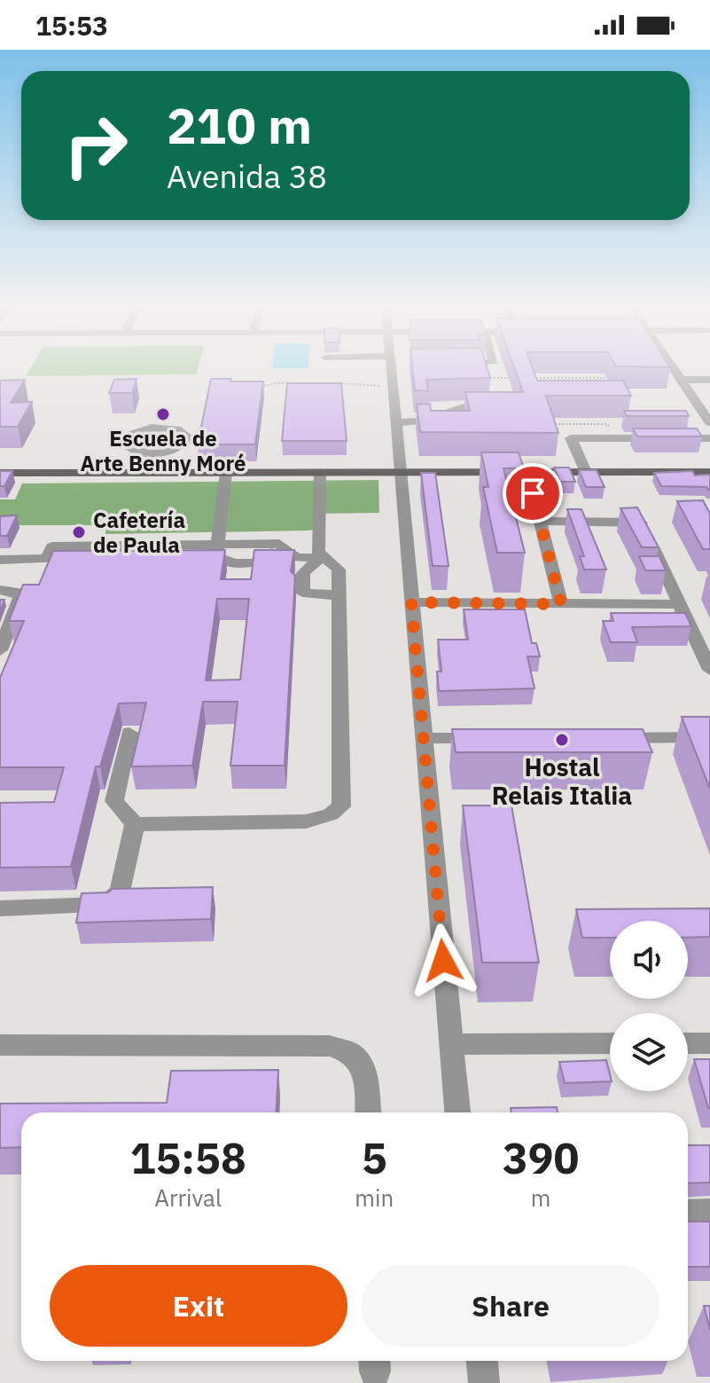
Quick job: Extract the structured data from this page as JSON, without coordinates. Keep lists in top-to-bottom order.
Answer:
{
  "places": ["Escuela de Arte Benny Moré", "Cafetería de Paula", "Hostal Relais Italia"],
  "page": {
    "status": "15:53",
    "turn": ["210 m", "Avenida 38"],
    "eta": [
      "15:58",
      "Arrival",
      "5",
      "min",
      "390",
      "m"
    ],
    "buttons": ["Exit", "Share"]
  }
}
